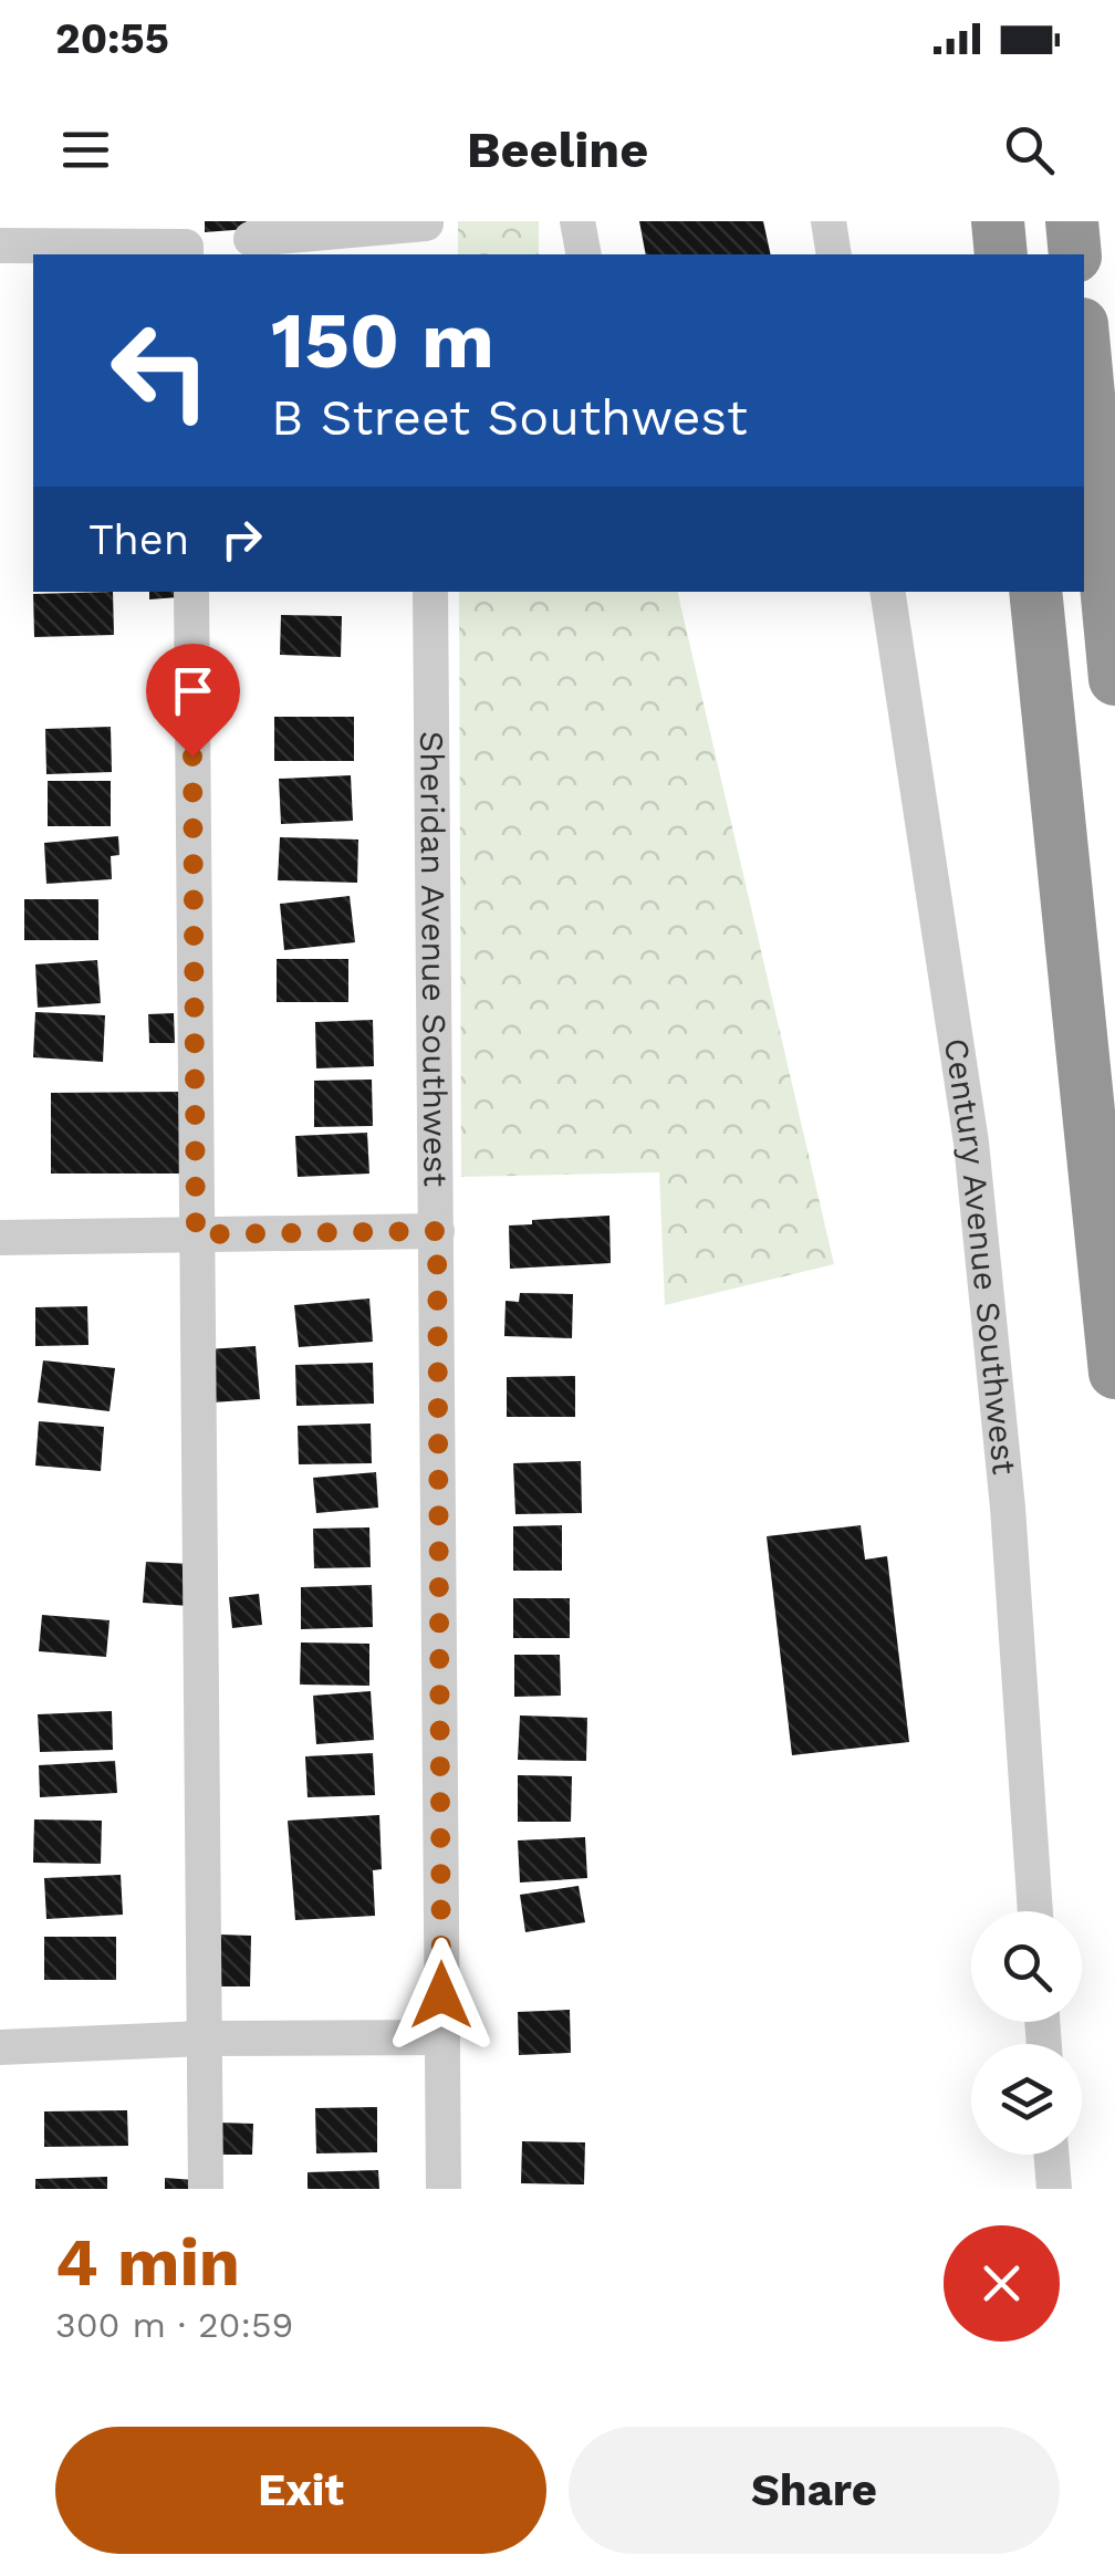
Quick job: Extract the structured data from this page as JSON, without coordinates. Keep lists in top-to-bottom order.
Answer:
{
  "streets": {
    "street": ["Sheridan Avenue Southwest", "Century Avenue Southwest"]
  },
  "page": {
    "status": "20:55",
    "header": "Beeline",
    "turn": ["150 m", "B Street Southwest"],
    "then": "Then",
    "heading": ["4 min", "300 m · 20:59"],
    "buttons": ["Exit", "Share"]
  }
}
